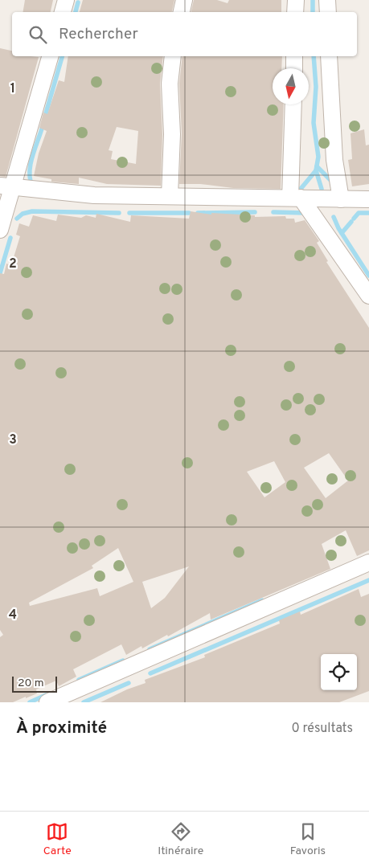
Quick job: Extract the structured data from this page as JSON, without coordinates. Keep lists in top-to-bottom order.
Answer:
{
  "scale_bar": "20 m",
  "north": "bottom",
  "page": {
    "search": "Rechercher",
    "scale": "20 m",
    "heading": ["À proximité", "0 résultats"],
    "nav": ["Carte", "Itinéraire", "Favoris"]
  },
  "grid": {
    "rows": [
      "1",
      "2",
      "3",
      "4"
    ]
  }
}
